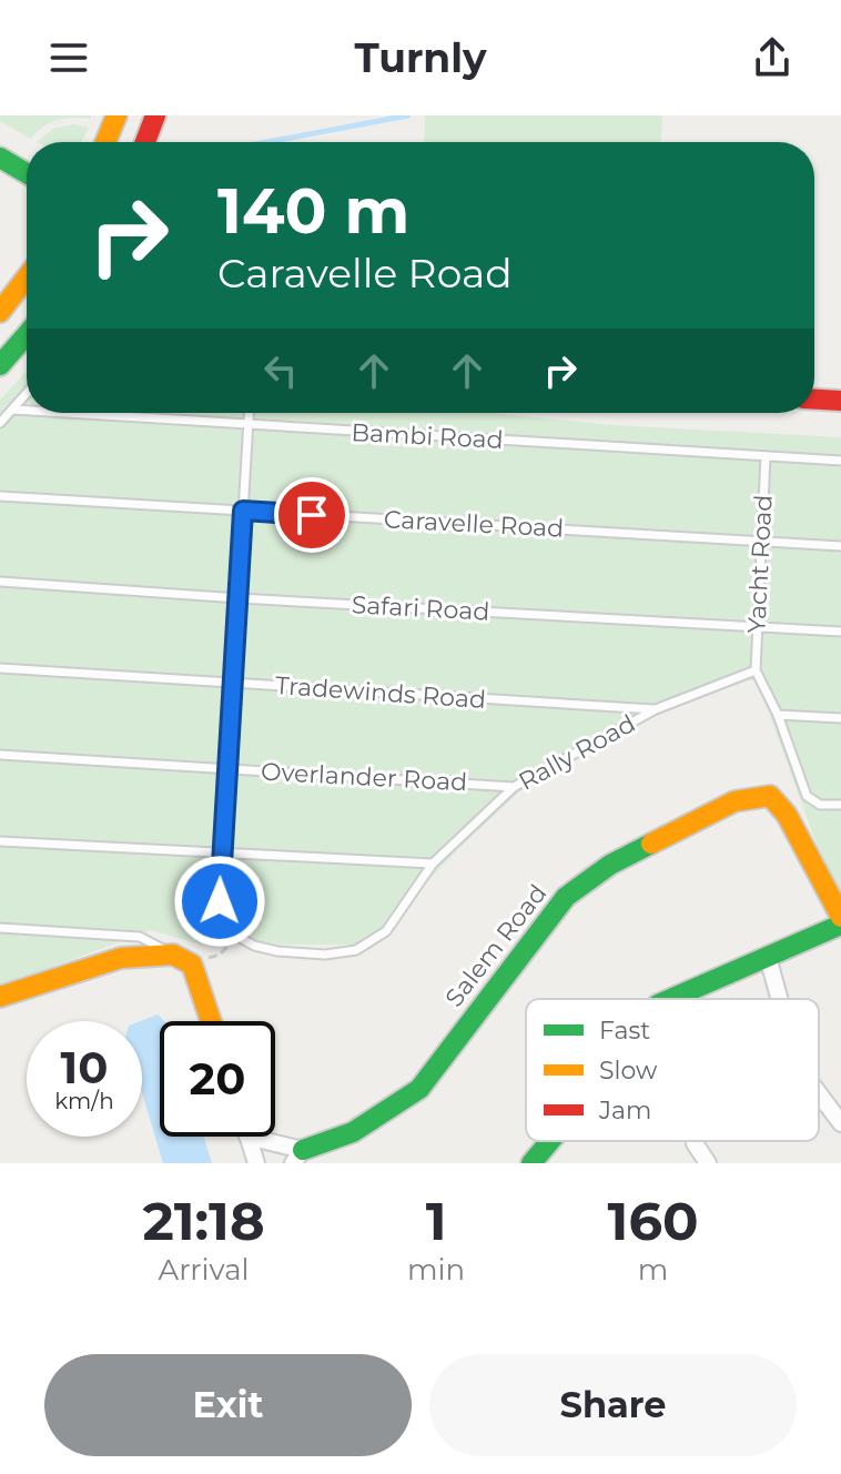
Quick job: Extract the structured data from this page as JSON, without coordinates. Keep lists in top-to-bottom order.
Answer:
{
  "streets": {
    "street": ["Salem Road"],
    "lane": [
      "Bambi Road",
      "Caravelle Road",
      "Yacht Road",
      "Safari Road",
      "Tradewinds Road",
      "Rally Road",
      "Overlander Road"
    ]
  },
  "crossings": [
    ["Bambi Road", "Yacht Road"],
    ["Caravelle Road", "Yacht Road"],
    ["Yacht Road", "Safari Road"],
    ["Yacht Road", "Rally Road"],
    ["Tradewinds Road", "Rally Road"],
    ["Rally Road", "Overlander Road"]
  ],
  "legend": ["Fast", "Slow", "Jam"],
  "page": {
    "header": "Turnly",
    "turn": ["140 m", "Caravelle Road"],
    "speed": "10 km/h",
    "limit": "20",
    "eta": [
      "21:18",
      "Arrival",
      "1",
      "min",
      "160",
      "m"
    ],
    "buttons": ["Exit", "Share"]
  }
}
